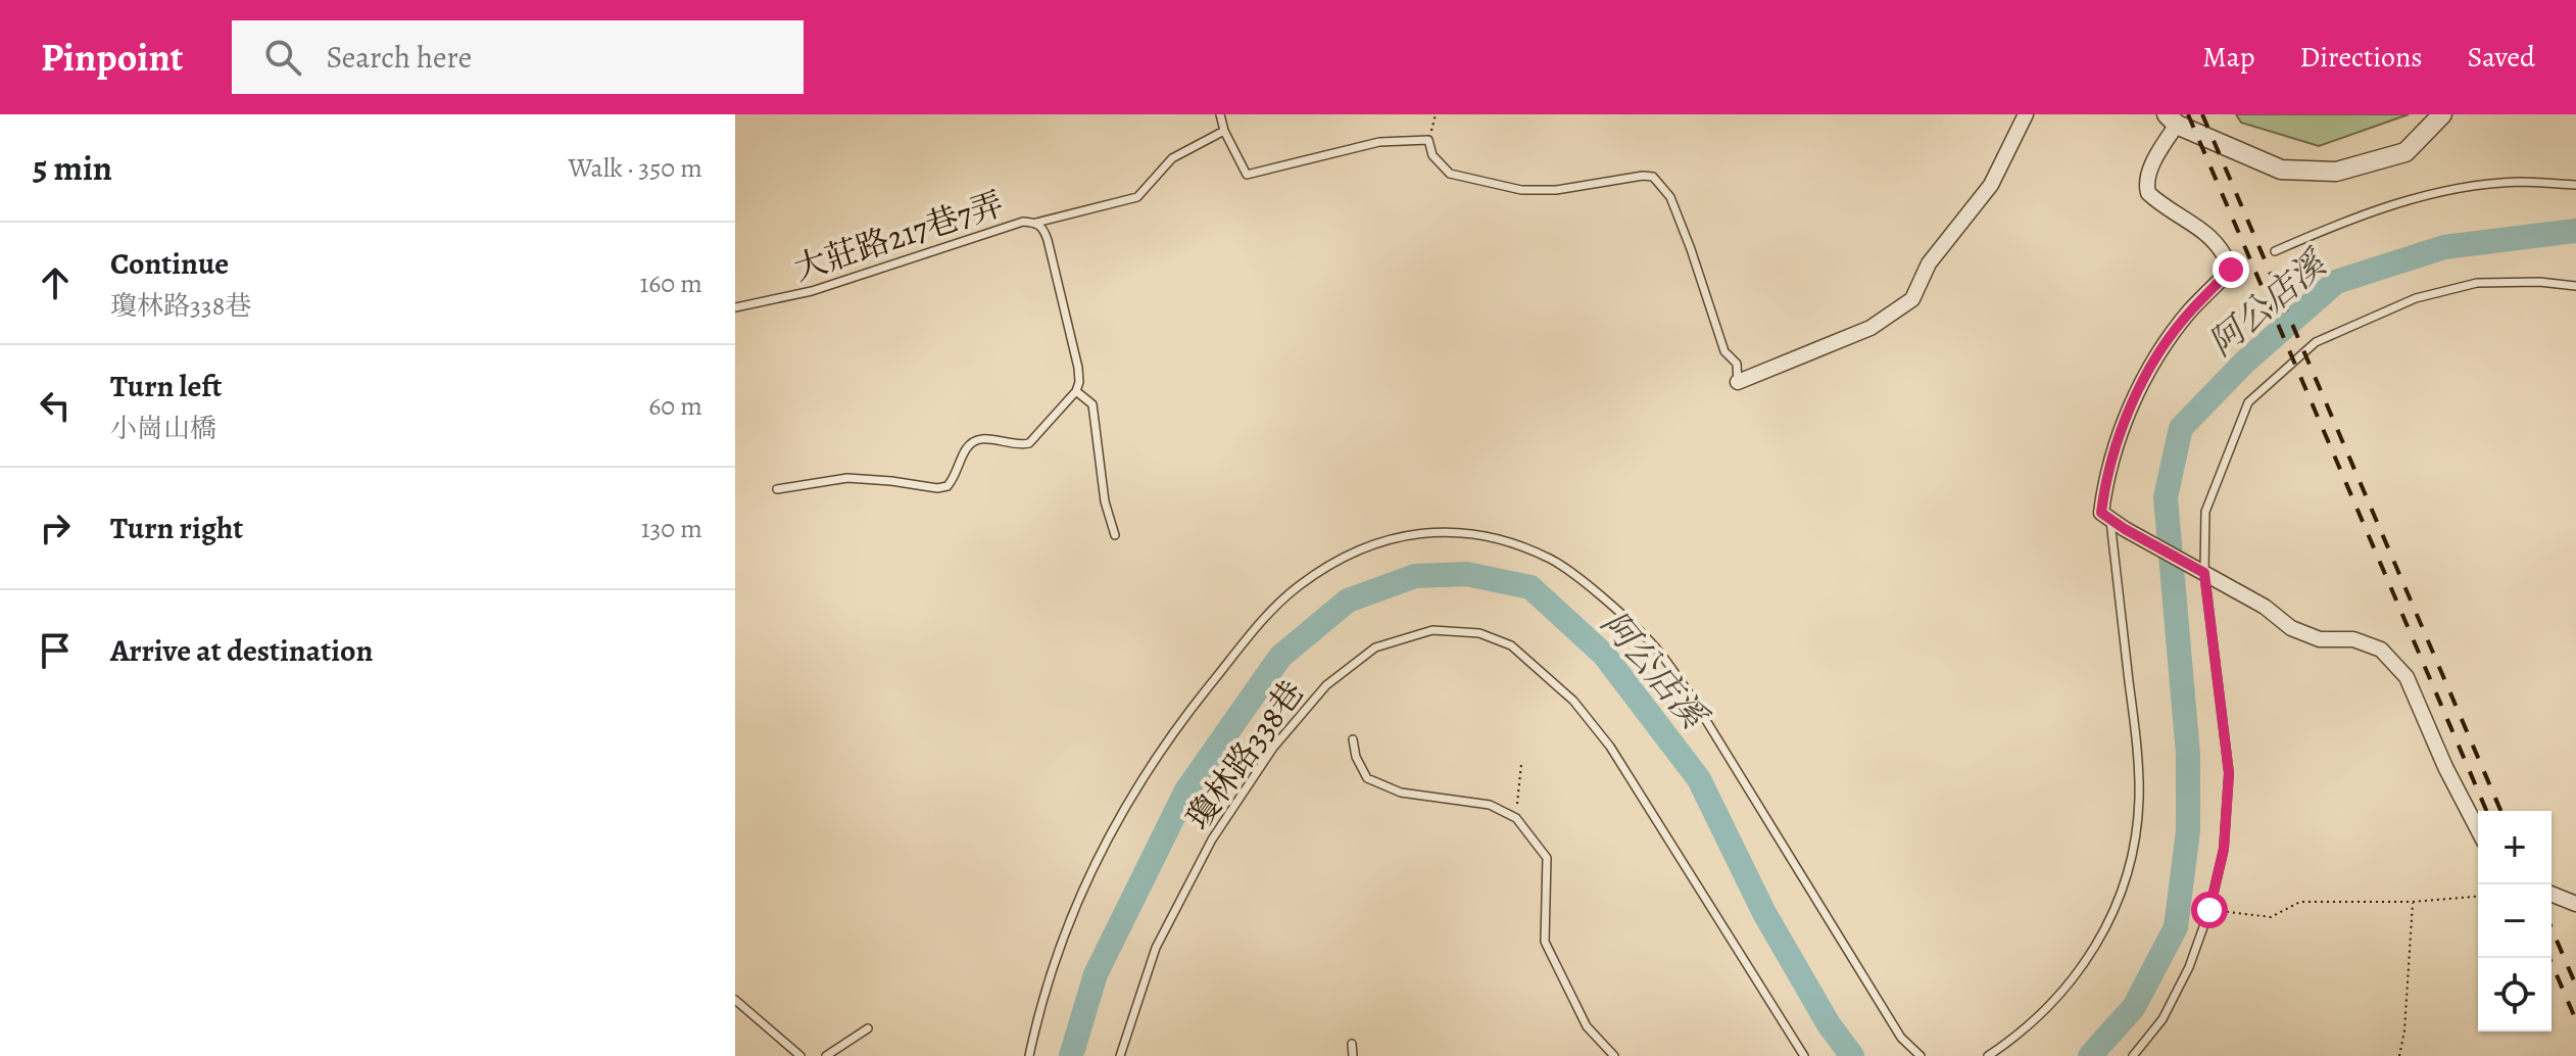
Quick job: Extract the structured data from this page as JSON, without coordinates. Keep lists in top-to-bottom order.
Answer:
{
  "streets": {
    "lane": ["大莊路217巷7弄", "瓊林路338巷"]
  },
  "water": ["阿公店溪"],
  "page": {
    "header": "Pinpoint",
    "search": "Search here",
    "nav": ["Map", "Directions", "Saved"],
    "heading": ["5 min", "Walk · 350 m"],
    "list": [
      ["Continue", "瓊林路338巷", "160 m"],
      ["Turn left", "小崗山橋", "60 m"],
      ["Turn right", "130 m"],
      "Arrive at destination"
    ],
    "map_buttons": ["+", "−"]
  }
}
